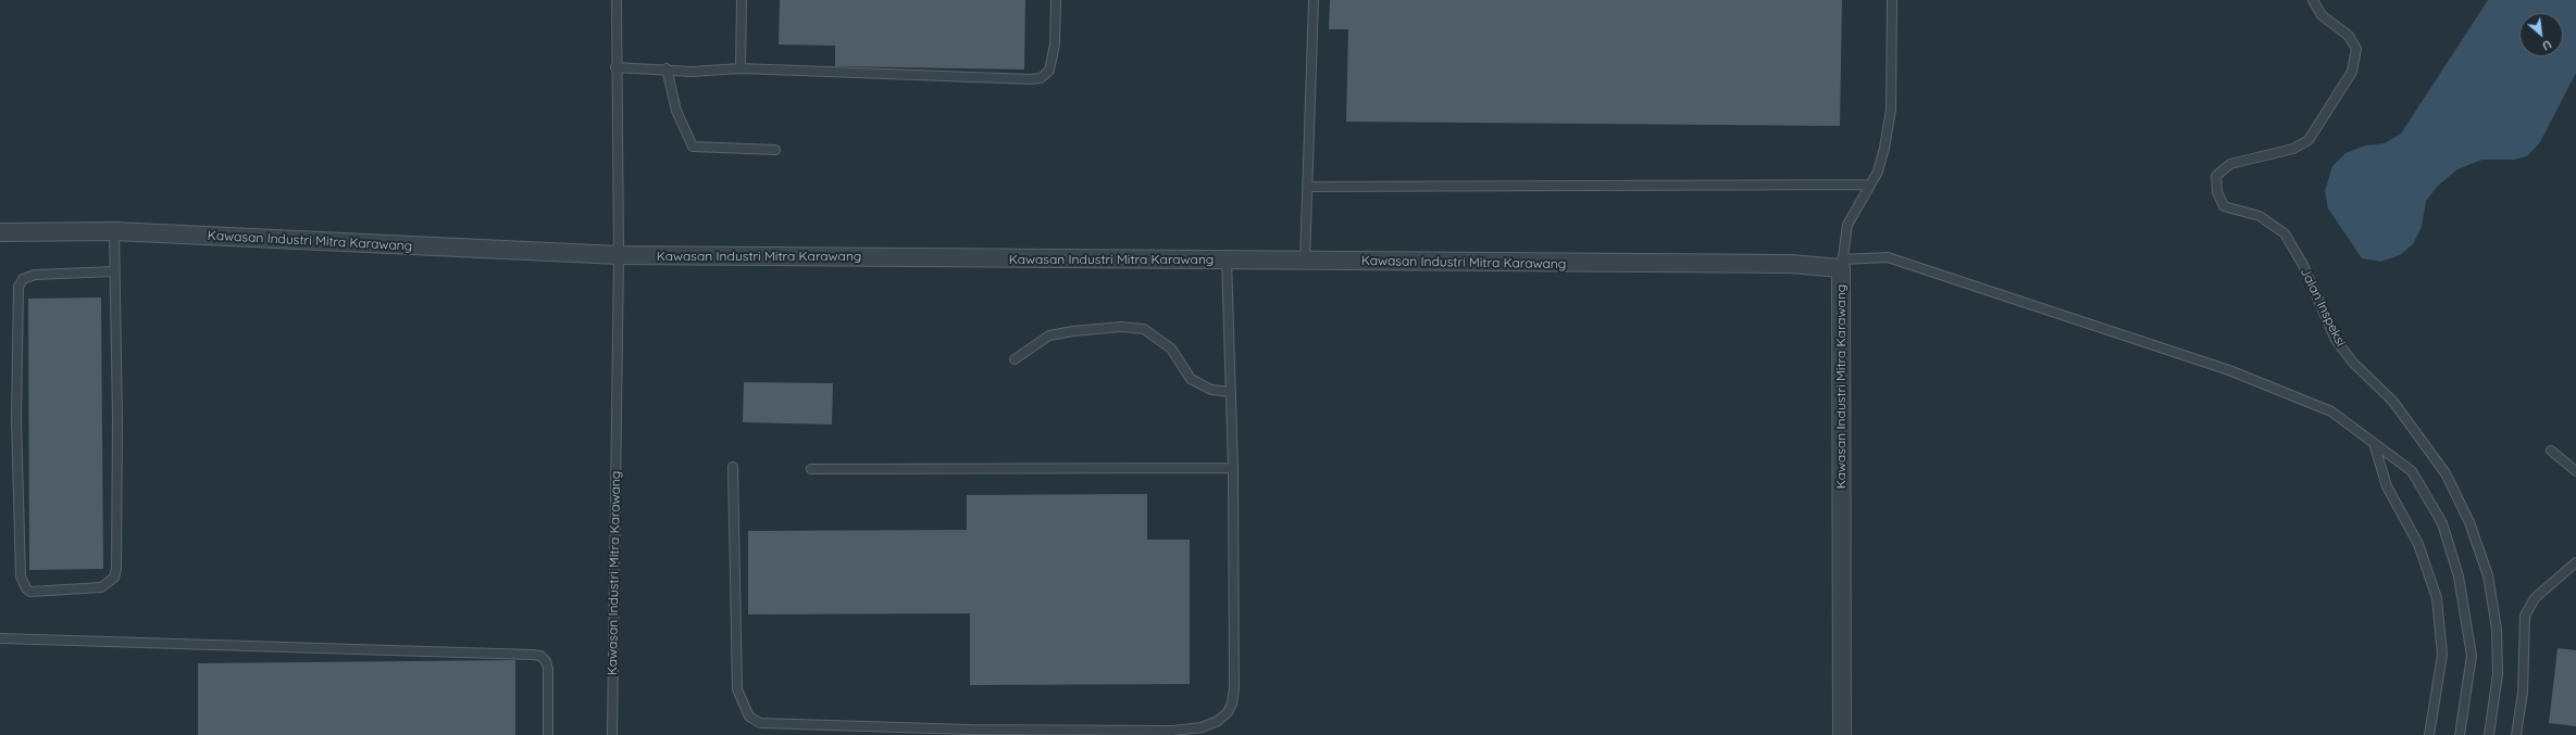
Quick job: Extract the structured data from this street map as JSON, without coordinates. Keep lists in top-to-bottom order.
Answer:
{
  "streets": {
    "street": ["Kawasan Industri Mitra Karawang"],
    "lane": ["Jalan Inspeksi"]
  },
  "north": "bottom right"
}
